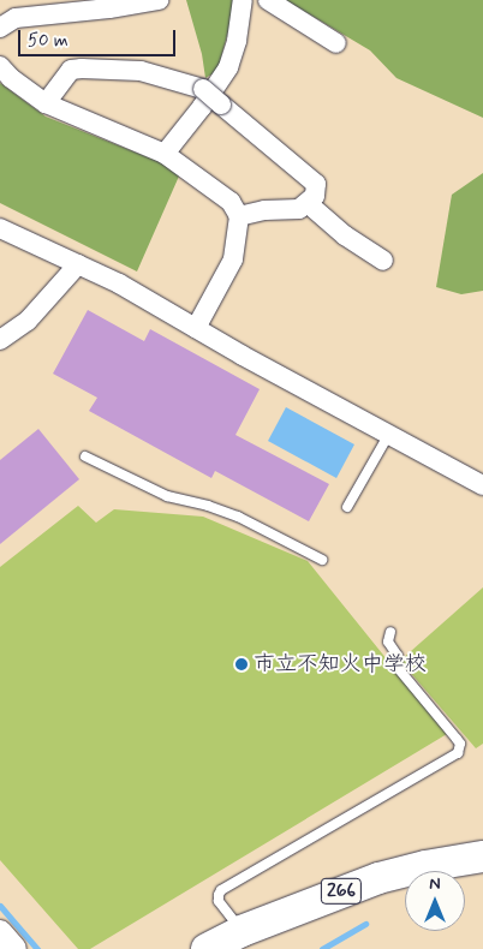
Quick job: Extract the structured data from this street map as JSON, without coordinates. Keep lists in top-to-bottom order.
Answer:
{
  "streets": {
    "highway": ["266"]
  },
  "places": ["市立不知火中学校"],
  "scale_bar": "50 m",
  "north": "top"
}
